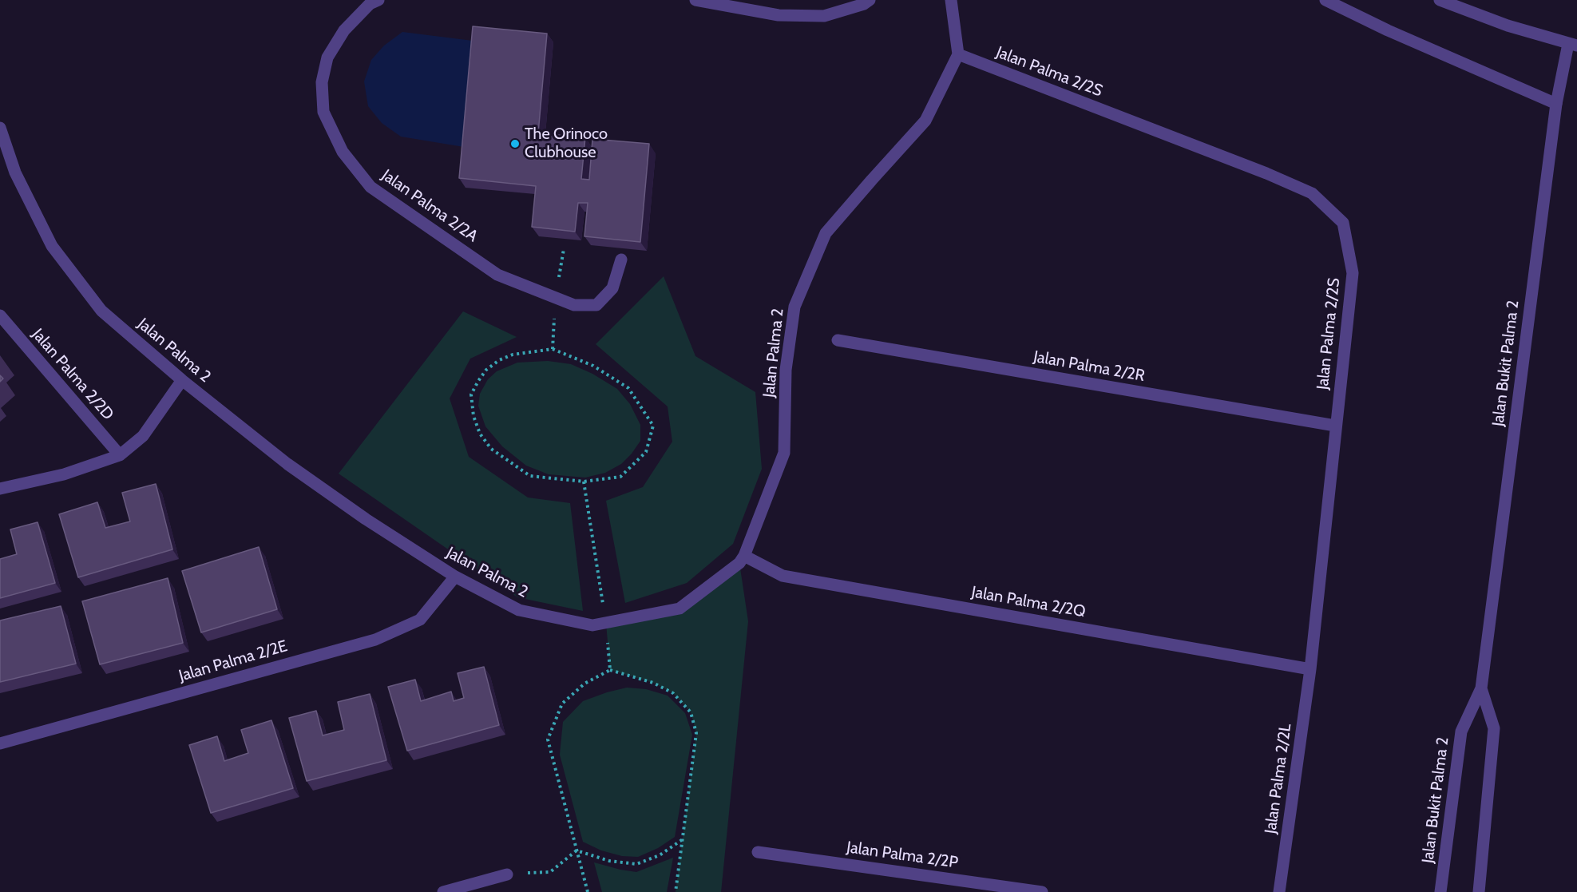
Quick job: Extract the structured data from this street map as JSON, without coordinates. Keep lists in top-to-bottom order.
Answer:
{
  "streets": {
    "street": [
      "Jalan Palma 2/2S",
      "Jalan Palma 2/2A",
      "Jalan Palma 2",
      "Jalan Bukit Palma 2",
      "Jalan Palma 2/2R",
      "Jalan Palma 2/2D",
      "Jalan Palma 2/2Q",
      "Jalan Palma 2/2E",
      "Jalan Palma 2/2L",
      "Jalan Palma 2/2P"
    ]
  },
  "crossings": [
    ["Jalan Palma 2/2S", "Jalan Palma 2"],
    ["Jalan Palma 2/2S", "Jalan Palma 2/2R"],
    ["Jalan Palma 2/2S", "Jalan Palma 2/2Q"],
    ["Jalan Palma 2/2S", "Jalan Palma 2/2L"],
    ["Jalan Palma 2", "Jalan Palma 2/2Q"],
    ["Jalan Palma 2", "Jalan Palma 2/2E"],
    ["Jalan Palma 2/2Q", "Jalan Palma 2/2L"]
  ],
  "places": ["The Orinoco Clubhouse"]
}
